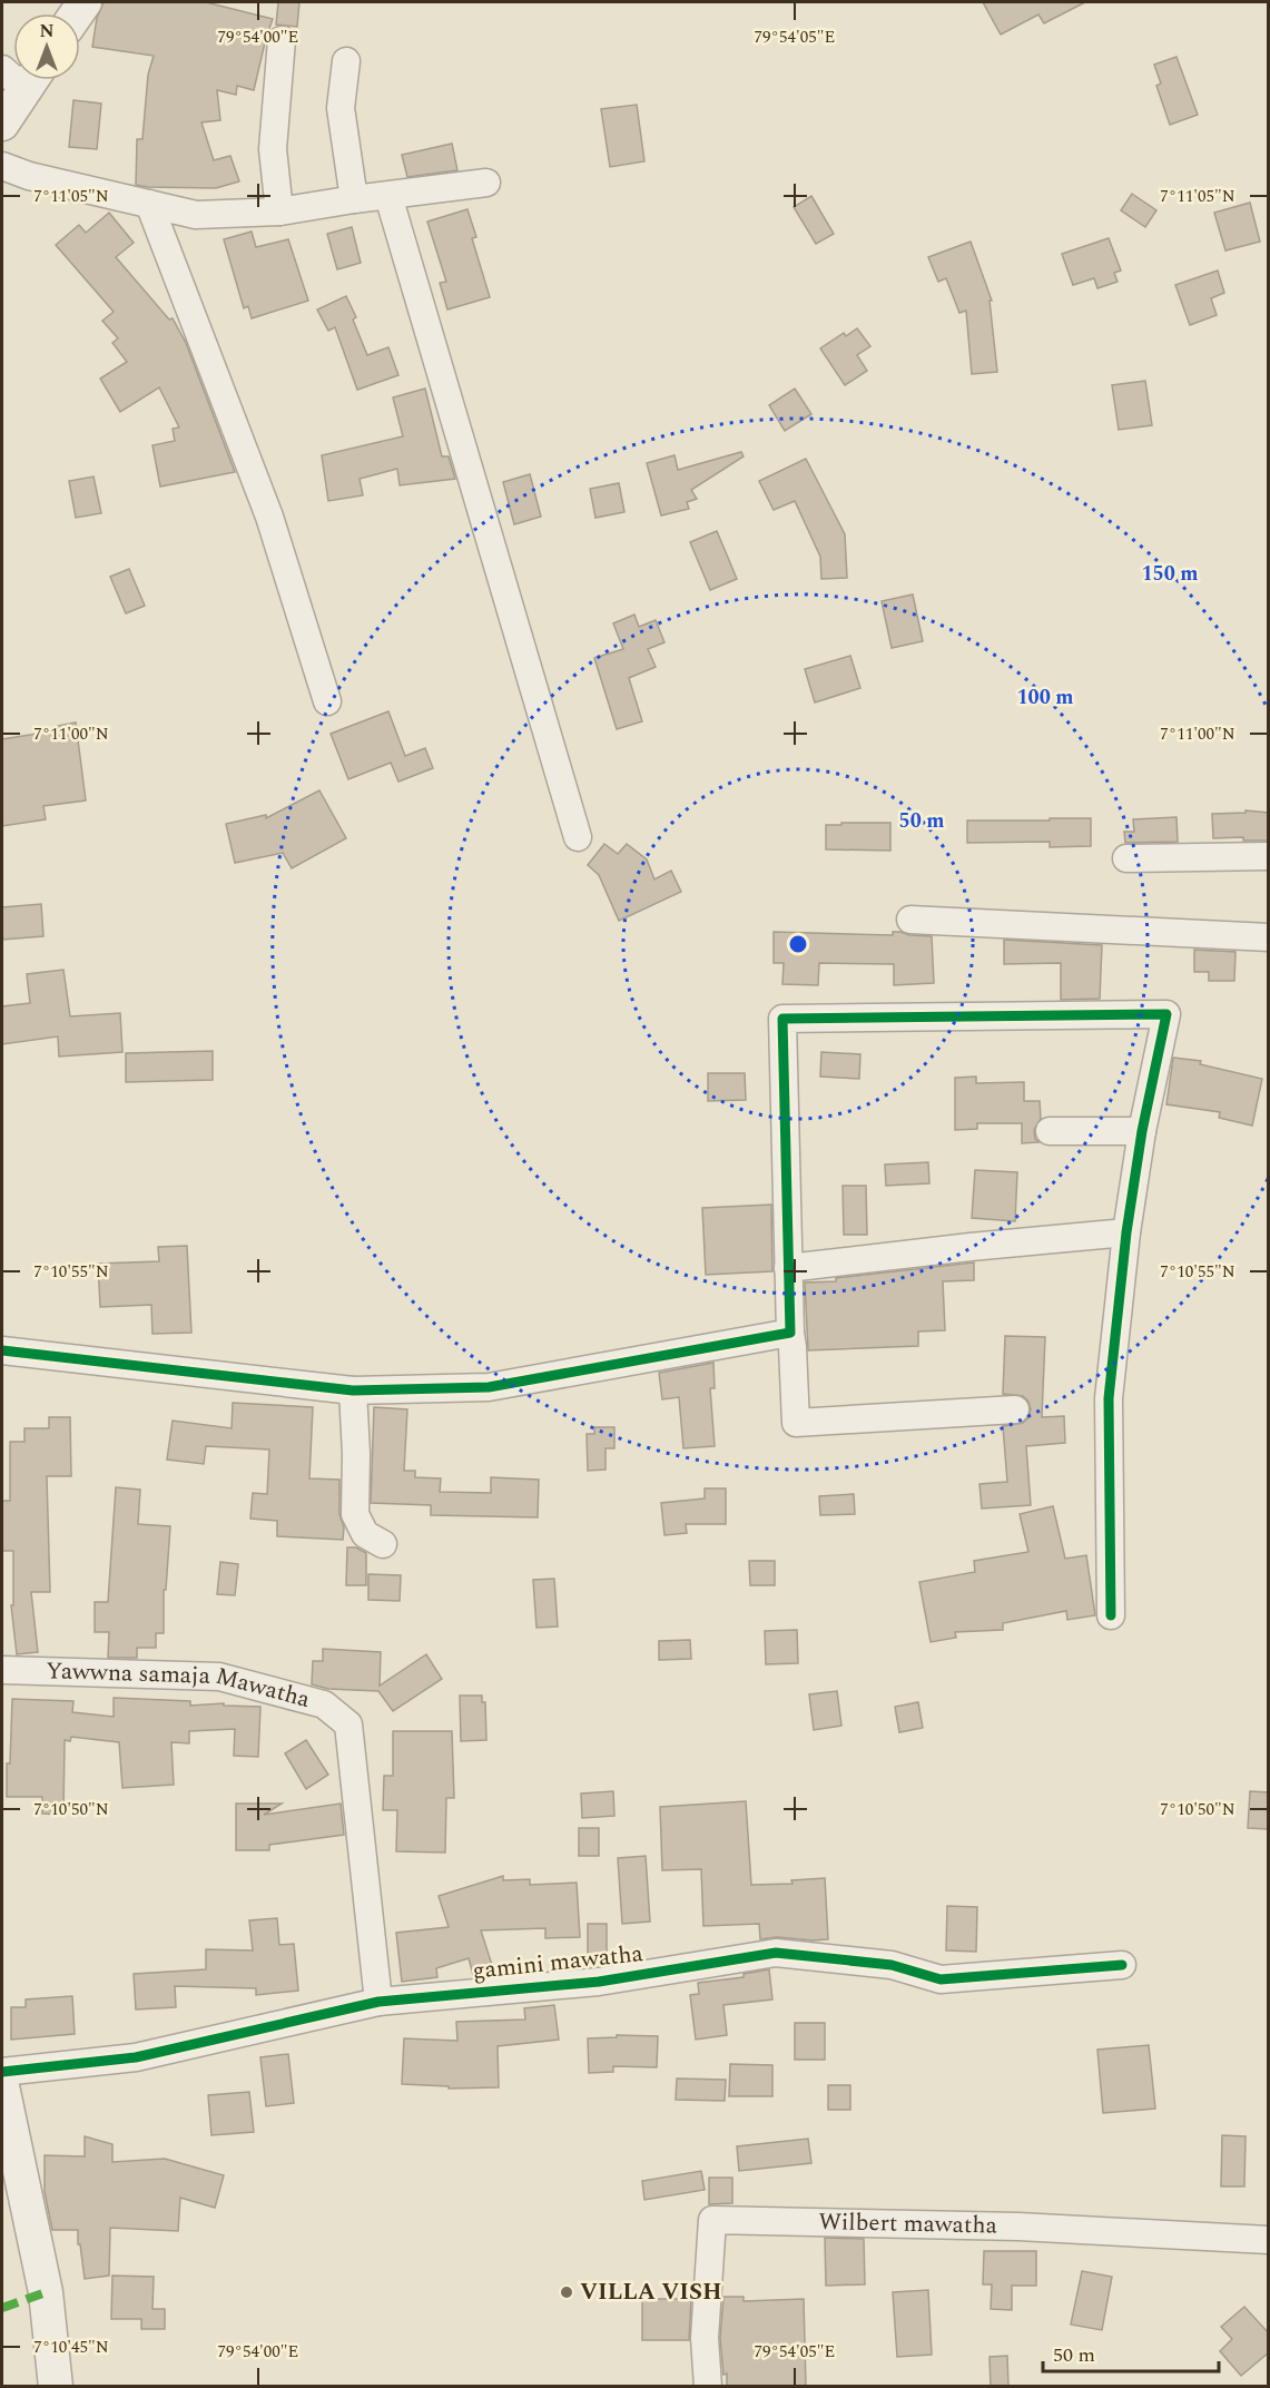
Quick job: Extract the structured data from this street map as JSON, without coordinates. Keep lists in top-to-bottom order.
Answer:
{
  "streets": {
    "street": ["Yawwna samaja Mawatha", "gamini mawatha", "Wilbert mawatha"]
  },
  "crossings": [
    ["Yawwna samaja Mawatha", "gamini mawatha"]
  ],
  "places": ["VILLA VISH"],
  "scale_bar": "50 m",
  "north": "top",
  "coordinates": [
    "79°54'00\"E",
    "79°54'05\"E",
    "7°11'05\"N",
    "7°11'00\"N",
    "7°10'55\"N",
    "7°10'50\"N",
    "7°10'45\"N"
  ],
  "rings": ["150 m", "100 m", "50 m"]
}
